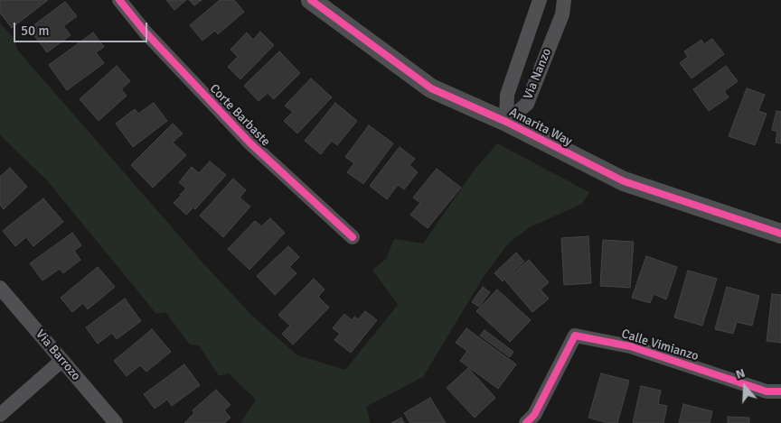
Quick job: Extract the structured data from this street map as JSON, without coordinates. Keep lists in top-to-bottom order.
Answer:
{
  "streets": {
    "street": [
      "Via Nanzo",
      "Corte Barbaste",
      "Amarita Way",
      "Calle Vimianzo",
      "Via Barrozo"
    ]
  },
  "crossings": [
    ["Via Nanzo", "Amarita Way"]
  ],
  "scale_bar": "50 m",
  "north": "top"
}
